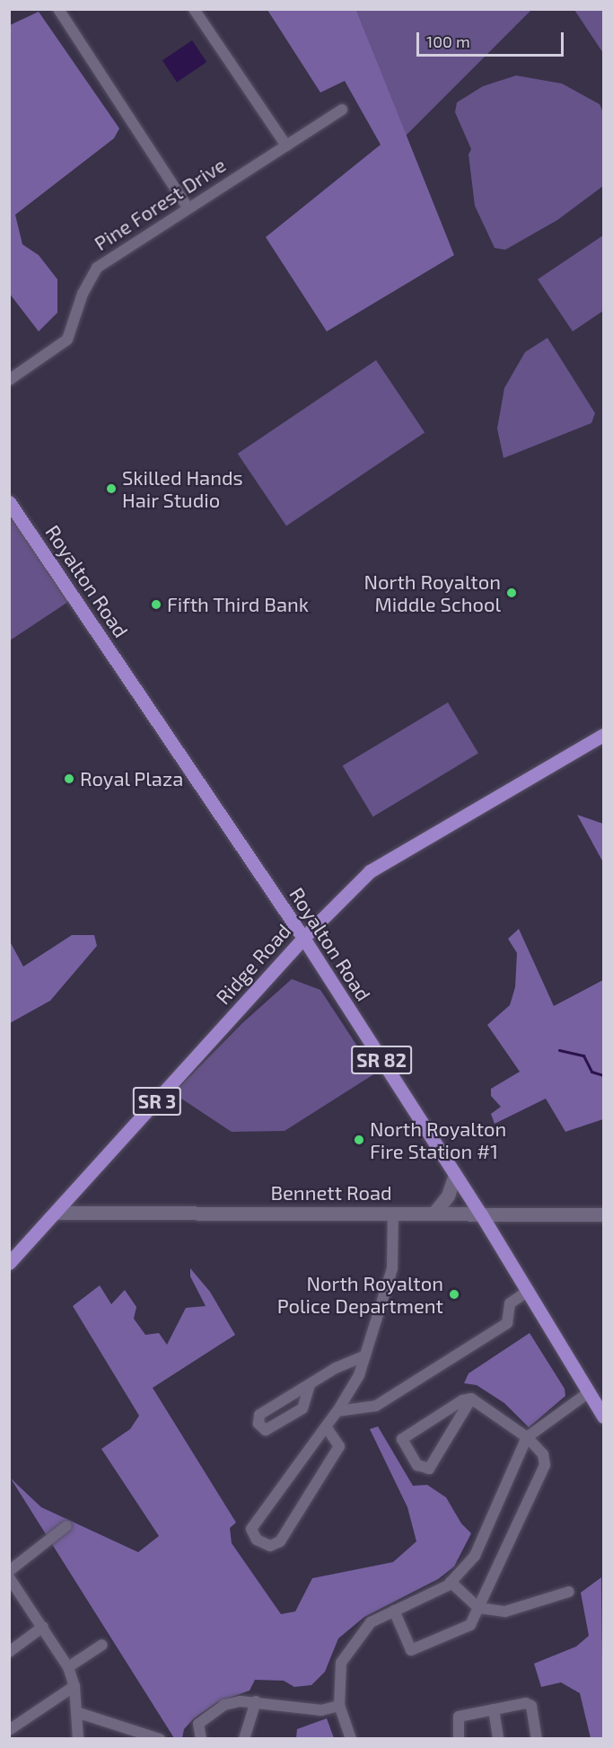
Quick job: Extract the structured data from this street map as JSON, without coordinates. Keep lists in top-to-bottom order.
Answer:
{
  "streets": {
    "main road": [
      "Royalton Road",
      "Ridge Road",
      "SR 82",
      "SR 3"
    ],
    "street": ["Pine Forest Drive", "Bennett Road"]
  },
  "crossings": [
    ["Royalton Road", "Ridge Road"],
    ["Royalton Road", "Bennett Road"],
    ["Ridge Road", "Bennett Road"]
  ],
  "places": [
    "Skilled Hands Hair Studio",
    "North Royalton Middle School",
    "Fifth Third Bank",
    "Royal Plaza",
    "North Royalton Fire Station #1",
    "North Royalton Police Department"
  ],
  "scale_bar": "100 m"
}
